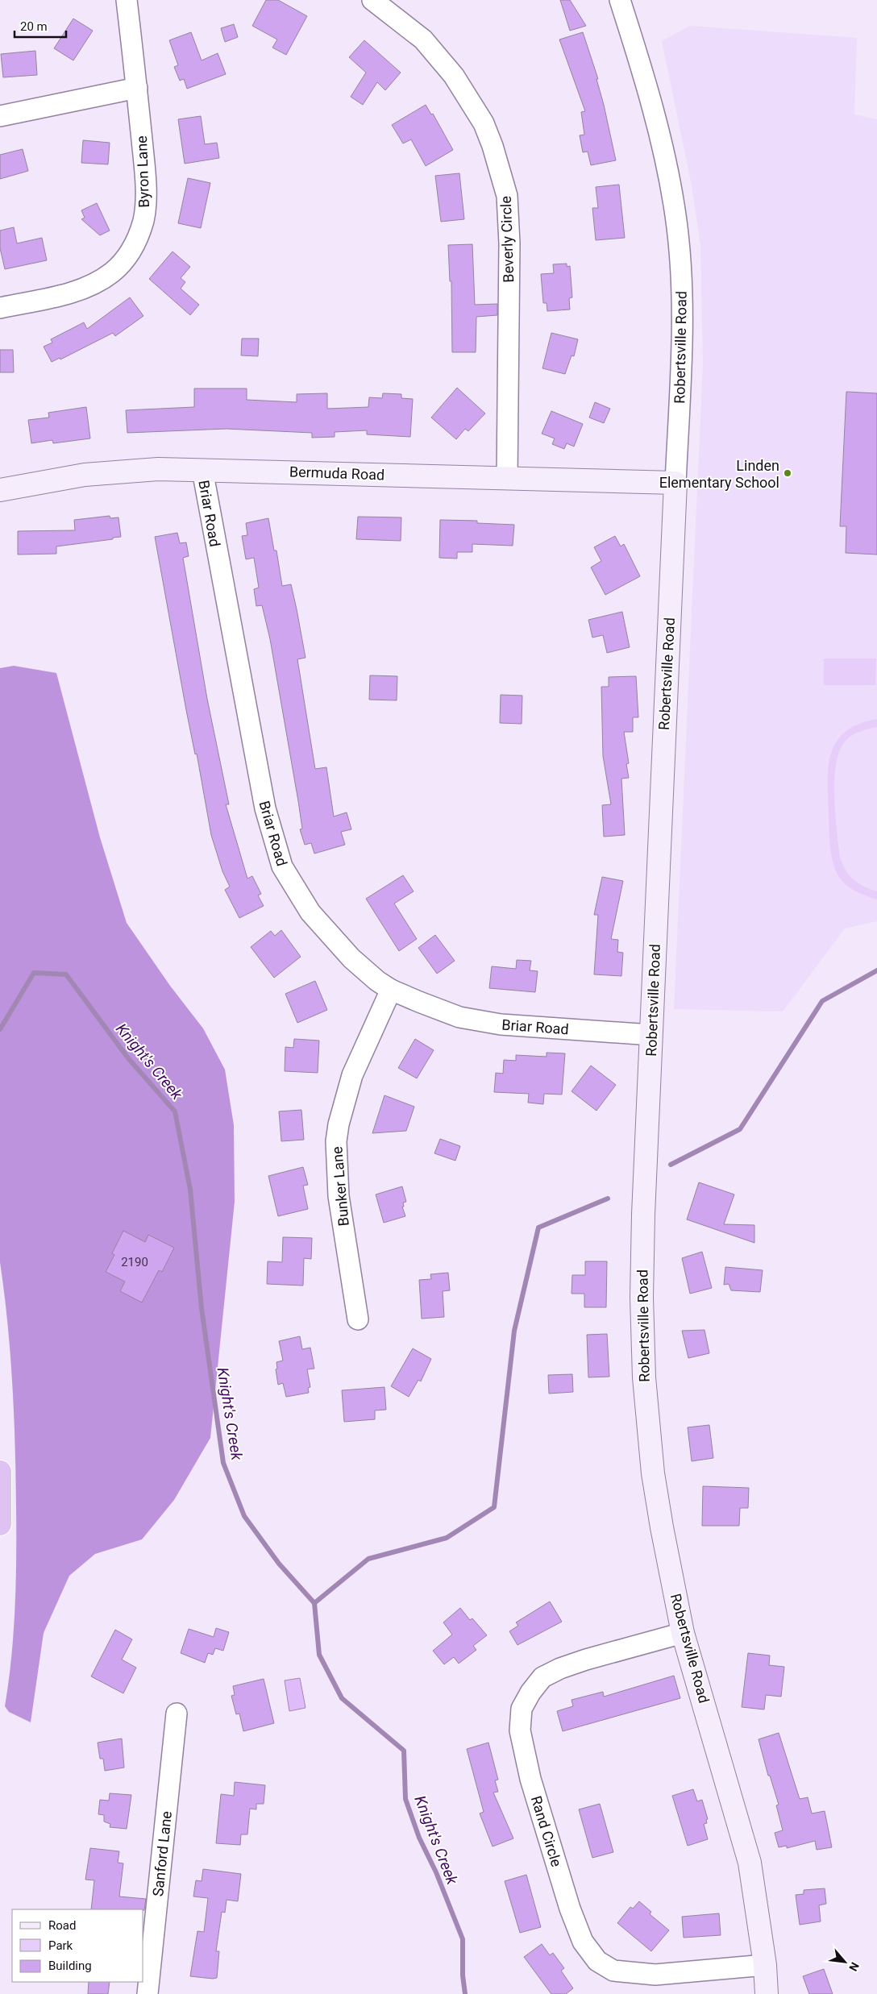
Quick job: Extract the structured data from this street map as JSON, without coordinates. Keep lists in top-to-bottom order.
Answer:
{
  "streets": {
    "street": [
      "Byron Lane",
      "Beverly Circle",
      "Robertsville Road",
      "Bermuda Road",
      "Briar Road",
      "Bunker Lane",
      "Rand Circle",
      "Sanford Lane"
    ]
  },
  "crossings": [
    ["Beverly Circle", "Bermuda Road"],
    ["Robertsville Road", "Bermuda Road"],
    ["Robertsville Road", "Briar Road"],
    ["Robertsville Road", "Rand Circle"],
    ["Bermuda Road", "Briar Road"],
    ["Briar Road", "Bunker Lane"]
  ],
  "water": ["Knight's Creek"],
  "places": ["Linden Elementary School"],
  "house_numbers": ["2190"],
  "legend": ["Road", "Park", "Building"],
  "scale_bar": "20 m",
  "north": "bottom right"
}
